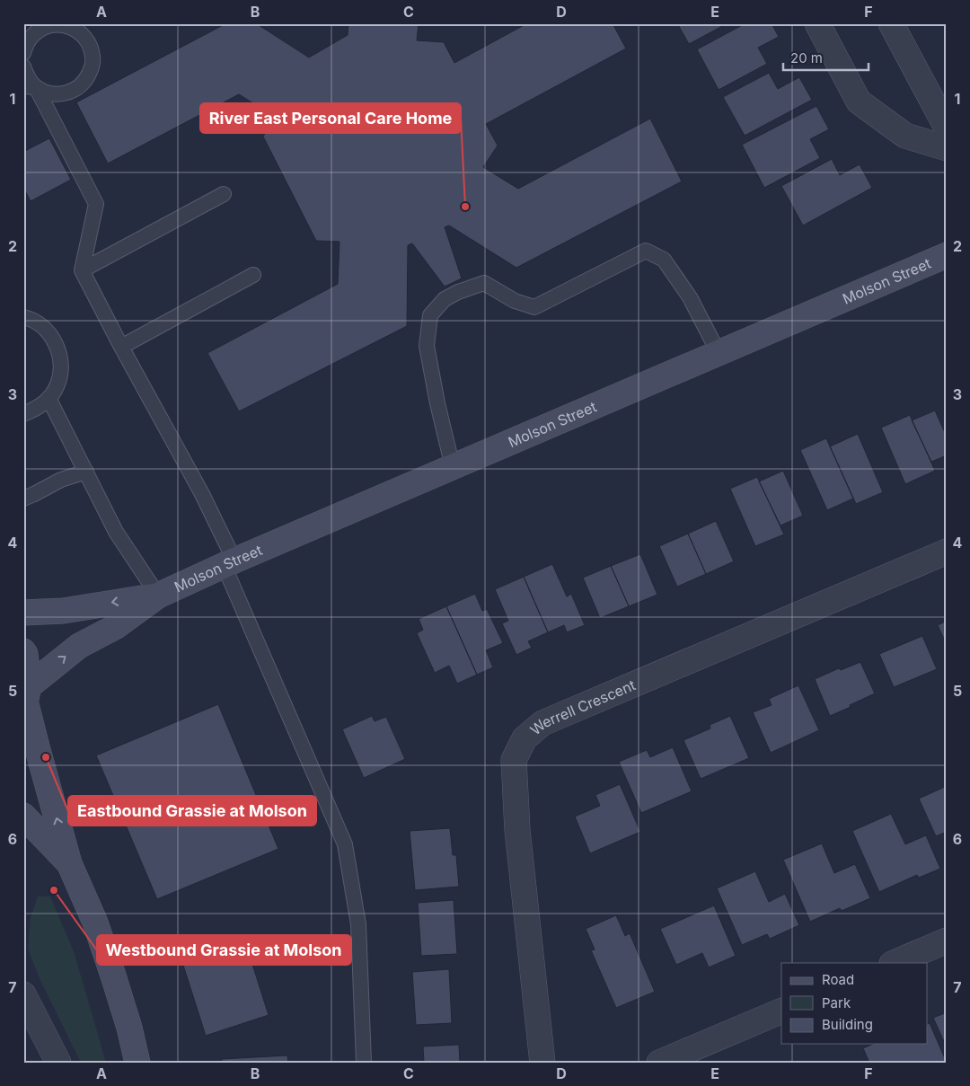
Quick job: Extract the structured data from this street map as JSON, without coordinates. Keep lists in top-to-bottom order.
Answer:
{
  "streets": {
    "street": ["Molson Street", "Werrell Crescent"]
  },
  "places": ["River East Personal Care Home", "Eastbound Grassie at Molson", "Westbound Grassie at Molson"],
  "legend": ["Road", "Park", "Building"],
  "scale_bar": "20 m",
  "grid": {
    "columns": [
      "A",
      "B",
      "C",
      "D",
      "E",
      "F"
    ],
    "rows": [
      "1",
      "2",
      "3",
      "4",
      "5",
      "6",
      "7"
    ]
  }
}
